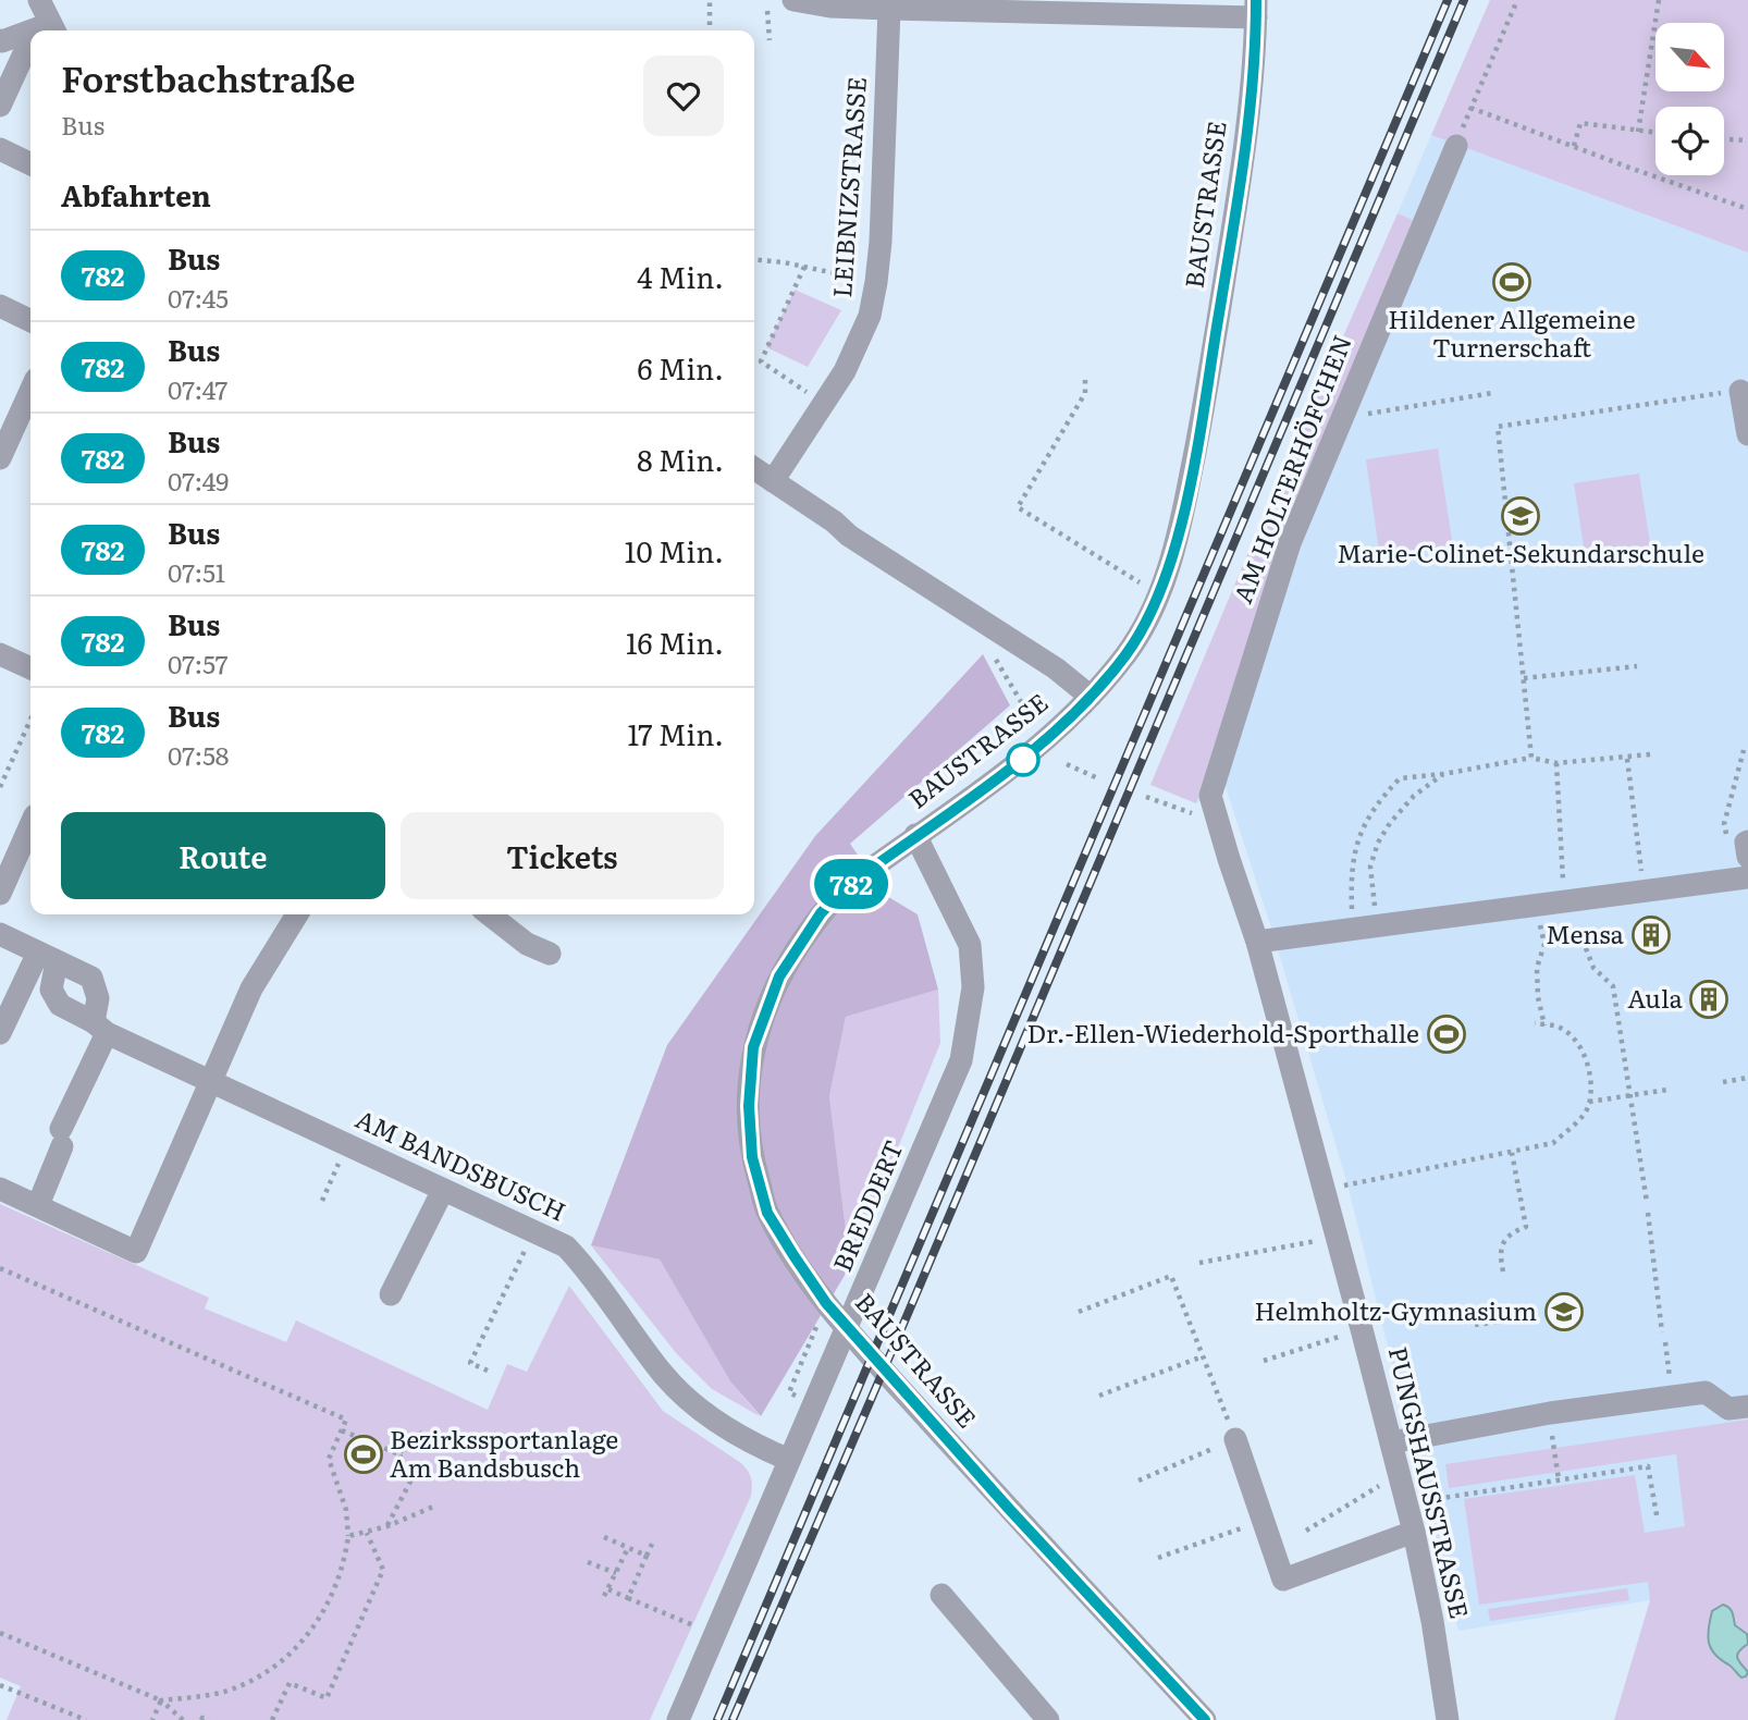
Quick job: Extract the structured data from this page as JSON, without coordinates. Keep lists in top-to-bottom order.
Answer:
{
  "streets": {
    "street": [
      "LEIBNIZSTRASSE",
      "BAUSTRASSE",
      "AM HOLTERHÖFCHEN",
      "AM BANDSBUSCH",
      "BREDDERT",
      "PUNGSHAUSSTRASSE"
    ]
  },
  "crossings": [
    ["BAUSTRASSE", "BREDDERT"],
    ["AM HOLTERHÖFCHEN", "PUNGSHAUSSTRASSE"],
    ["AM BANDSBUSCH", "BREDDERT"]
  ],
  "places": {
    "sports": ["Hildener Allgemeine Turnerschaft", "Dr.-Ellen-Wiederhold-Sporthalle", "Bezirkssportanlage Am Bandsbusch"],
    "school or university": ["Marie-Colinet-Sekundarschule", "Helmholtz-Gymnasium"],
    "building": ["Mensa", "Aula"]
  },
  "lines": ["bus line 782"],
  "north": "bottom right",
  "page": {
    "on_map": "782",
    "heading": [
      ["Forstbachstraße", "Bus"],
      "Abfahrten"
    ],
    "list": [
      {
        "mark": "782",
        "name": "Bus",
        "note": "07:45",
        "value": "4 Min."
      },
      {
        "mark": "782",
        "name": "Bus",
        "note": "07:47",
        "value": "6 Min."
      },
      {
        "mark": "782",
        "name": "Bus",
        "note": "07:49",
        "value": "8 Min."
      },
      {
        "mark": "782",
        "name": "Bus",
        "note": "07:51",
        "value": "10 Min."
      },
      {
        "mark": "782",
        "name": "Bus",
        "note": "07:57",
        "value": "16 Min."
      },
      {
        "mark": "782",
        "name": "Bus",
        "note": "07:58",
        "value": "17 Min."
      }
    ],
    "buttons": ["Route", "Tickets"]
  }
}
